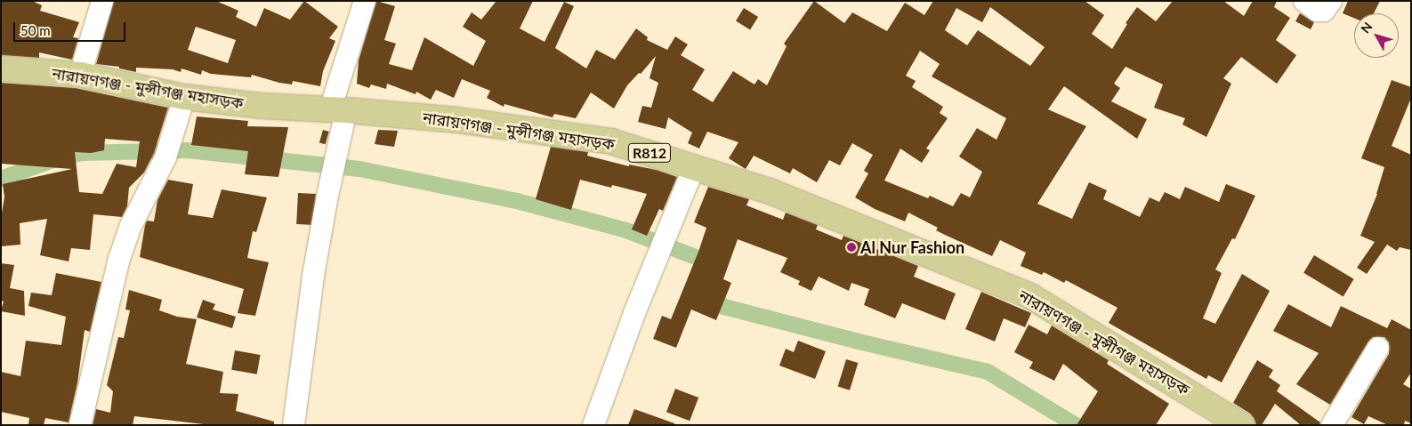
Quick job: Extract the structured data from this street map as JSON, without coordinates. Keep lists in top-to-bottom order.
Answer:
{
  "streets": {
    "main road": ["নারায়ণগঞ্জ - মুন্সীগঞ্জ মহাসড়ক", "R812"]
  },
  "places": ["Al Nur Fashion"],
  "scale_bar": "50 m",
  "north": "top left"
}
